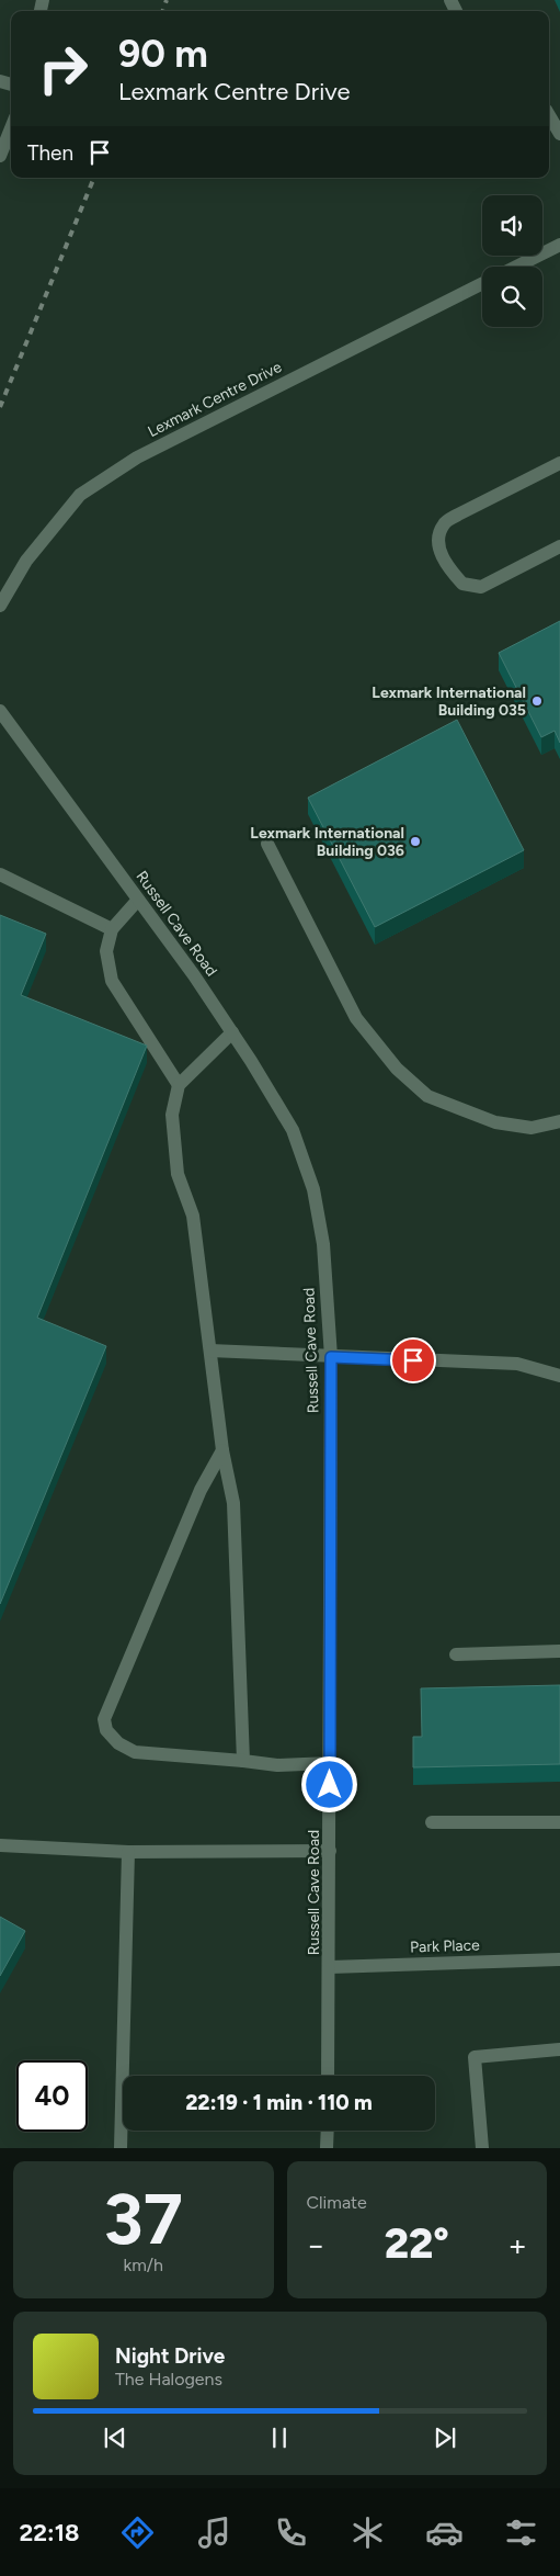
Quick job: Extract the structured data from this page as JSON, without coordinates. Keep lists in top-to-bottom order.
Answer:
{
  "streets": {
    "street": ["Lexmark Centre Drive", "Russell Cave Road", "Park Place"]
  },
  "crossings": [
    ["Russell Cave Road", "Park Place"]
  ],
  "places": ["Lexmark International Building 035", "Lexmark International Building 036"],
  "page": {
    "turn": ["90 m", "Lexmark Centre Drive"],
    "then": "Then",
    "limit": "40",
    "trip": "22:19 · 1 min · 110 m",
    "tile": [
      ["37", "km/h"],
      "Climate"
    ],
    "heat": ["−", "22°", "+"],
    "song": ["Night Drive", "The Halogens"],
    "tabs": "22:18"
  }
}
